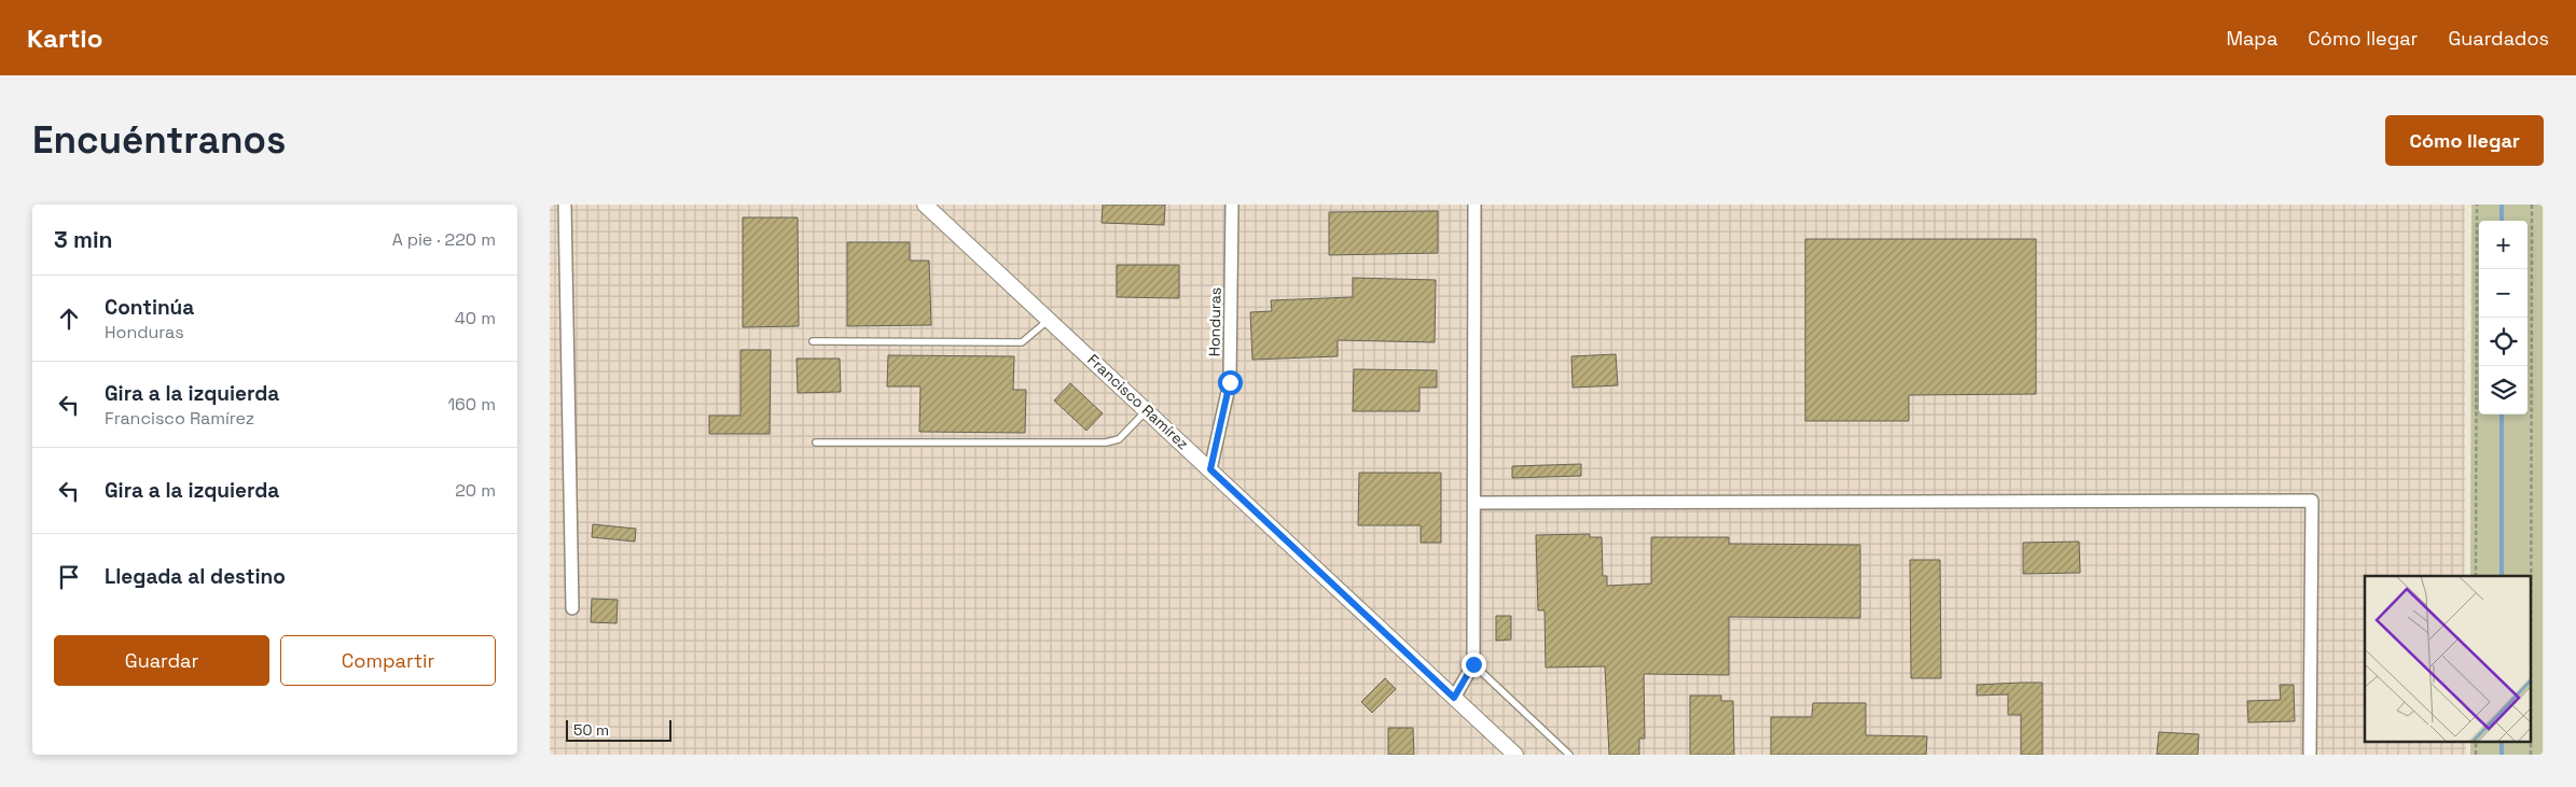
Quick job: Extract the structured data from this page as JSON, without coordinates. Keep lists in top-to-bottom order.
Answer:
{
  "streets": {
    "street": ["Honduras", "Francisco Ramírez"]
  },
  "crossings": [
    ["Honduras", "Francisco Ramírez"]
  ],
  "scale_bar": "50 m",
  "page": {
    "header": "Kartio",
    "nav": ["Mapa", "Cómo llegar", "Guardados"],
    "buttons": [
      "Cómo llegar",
      ["Guardar", "Compartir"]
    ],
    "title": "Encuéntranos",
    "heading": ["3 min", "A pie · 220 m"],
    "map_buttons": ["+", "−"],
    "list": [
      ["Continúa", "Honduras", "40 m"],
      ["Gira a la izquierda", "Francisco Ramírez", "160 m"],
      ["Gira a la izquierda", "20 m"],
      "Llegada al destino"
    ],
    "scale": "50 m"
  }
}
